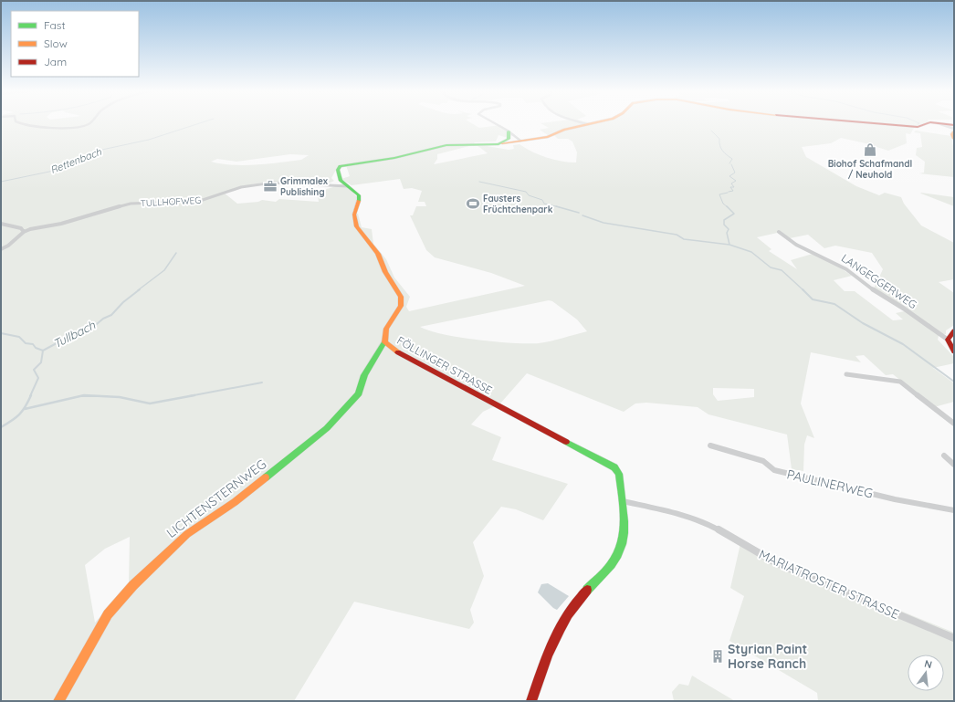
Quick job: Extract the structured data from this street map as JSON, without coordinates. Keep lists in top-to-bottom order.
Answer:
{
  "streets": {
    "street": [
      "TULLHOFWEG",
      "LANGEGGERWEG",
      "FÖLLINGER STRASSE",
      "PAULINERWEG",
      "LICHTENSTERNWEG",
      "MARIATROSTER STRASSE"
    ]
  },
  "crossings": [
    ["TULLHOFWEG", "FÖLLINGER STRASSE"],
    ["FÖLLINGER STRASSE", "LICHTENSTERNWEG"],
    ["FÖLLINGER STRASSE", "MARIATROSTER STRASSE"]
  ],
  "water": ["Rettenbach", "Tullbach"],
  "places": {
    "shop": ["Biohof Schafmandl / Neuhold"],
    "office": ["Grimmalex Publishing"],
    "sports": ["Fausters Früchtchenpark"],
    "building": ["Styrian Paint Horse Ranch"]
  },
  "legend": ["Fast", "Slow", "Jam"],
  "north": "top"
}
